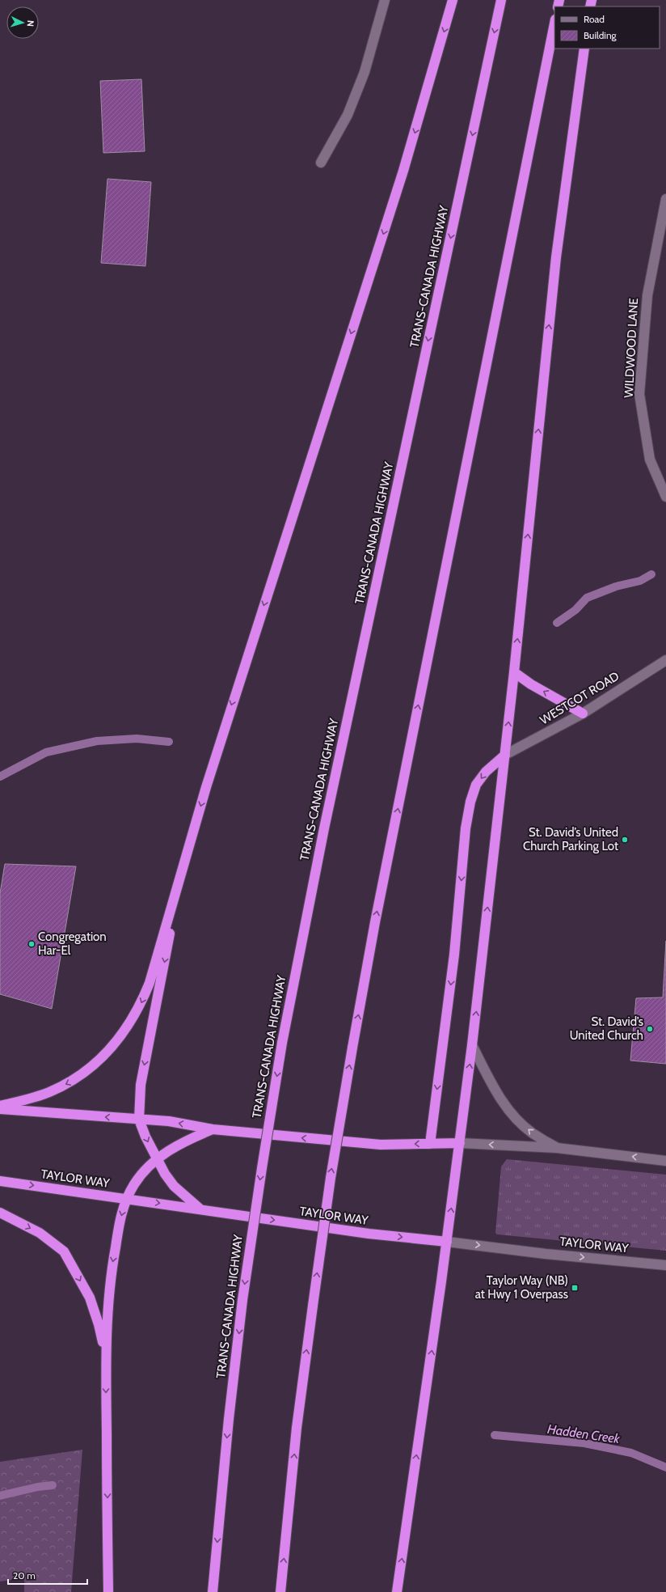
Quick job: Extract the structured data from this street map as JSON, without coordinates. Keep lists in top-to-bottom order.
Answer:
{
  "streets": {
    "highway": ["TRANS-CANADA HIGHWAY", "TAYLOR WAY"],
    "street": ["WILDWOOD LANE", "WESTCOT ROAD"]
  },
  "water": ["Hadden Creek"],
  "places": {
    "other": ["St. David’s United Church Parking Lot", "Congregation Har-El", "St. David’s United Church"],
    "transit": ["Taylor Way (NB) at Hwy 1 Overpass"]
  },
  "legend": ["Road", "Building"],
  "scale_bar": "20 m",
  "north": "right"
}
